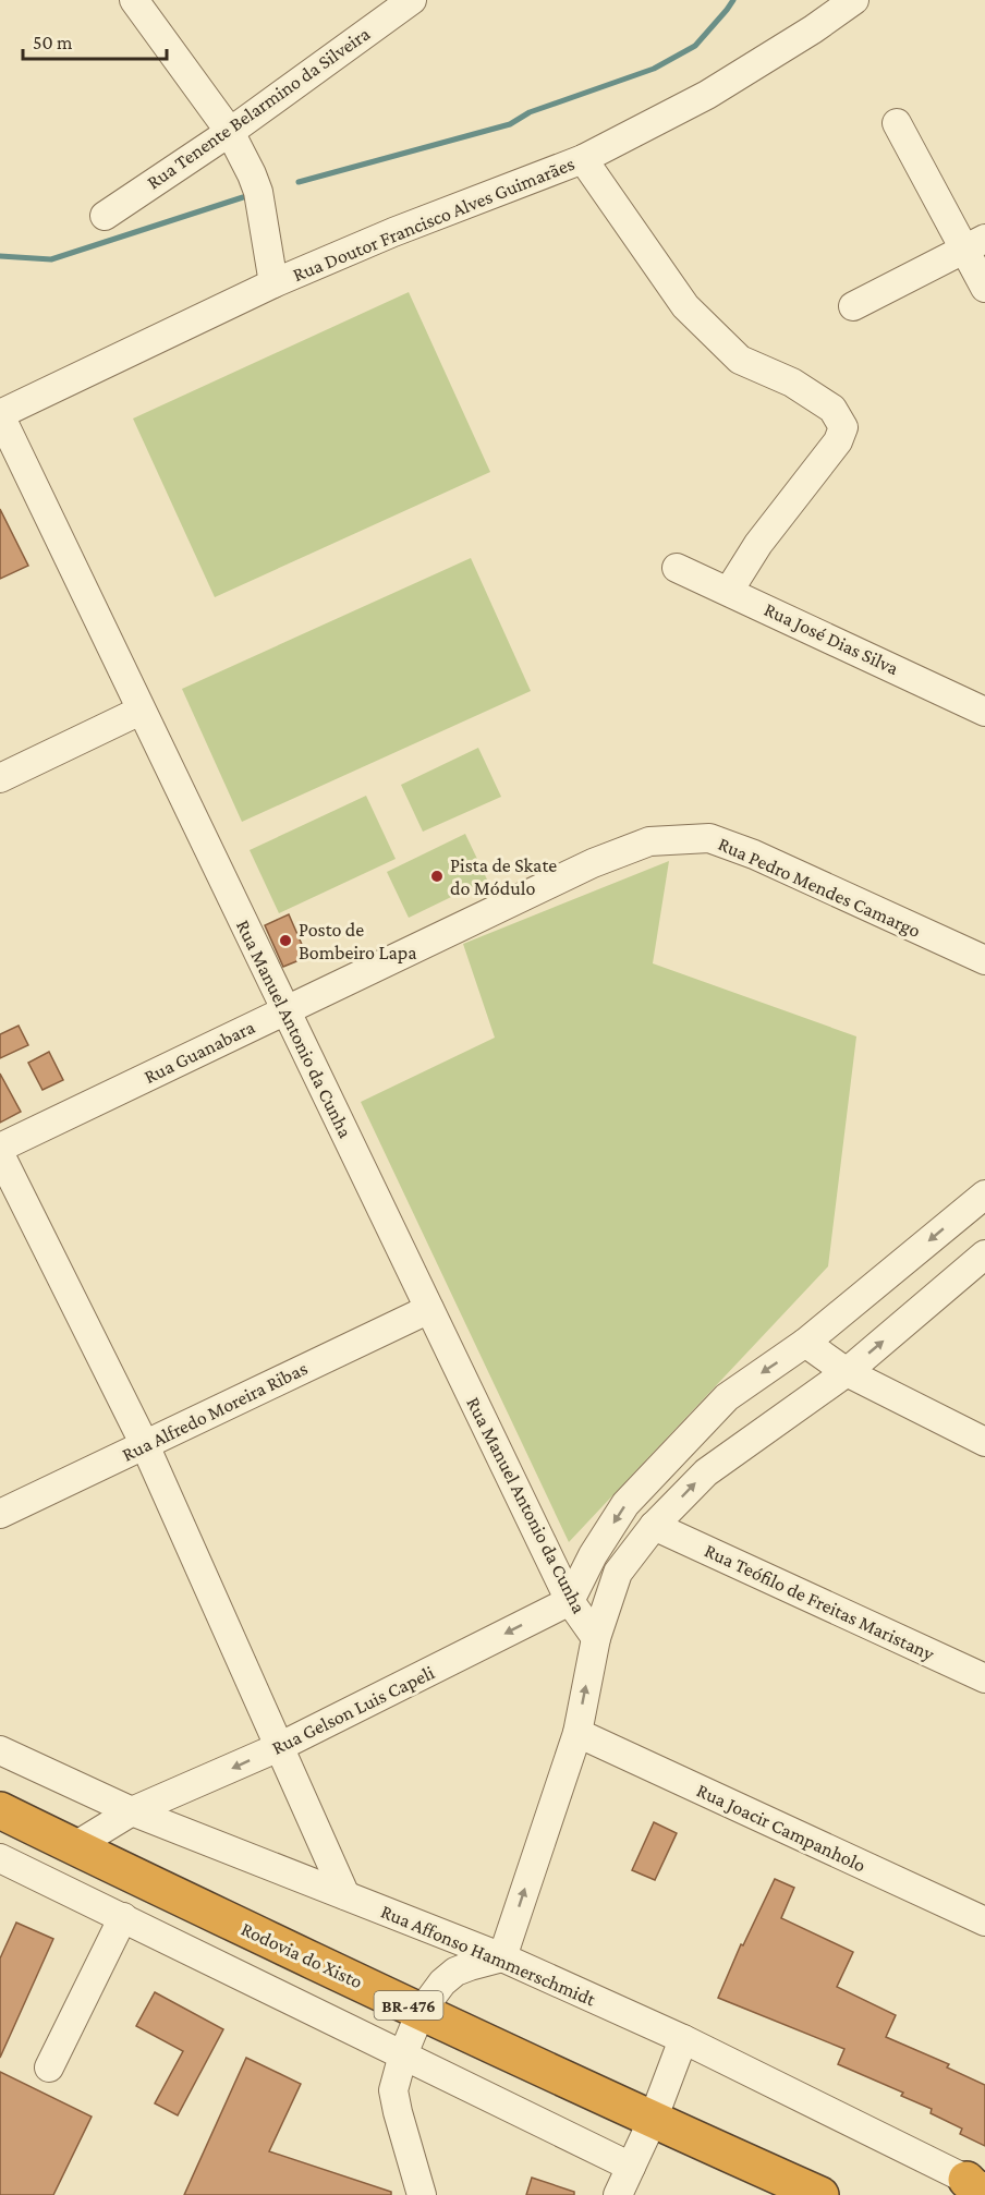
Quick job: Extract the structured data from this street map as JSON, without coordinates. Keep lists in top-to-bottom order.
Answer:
{
  "streets": {
    "highway": ["Rodovia do Xisto", "BR-476"],
    "street": [
      "Rua Tenente Belarmino da Silveira",
      "Rua Doutor Francisco Alves Guimarães",
      "Rua José Dias Silva",
      "Rua Pedro Mendes Camargo",
      "Rua Manuel Antonio da Cunha",
      "Rua Guanabara",
      "Rua Alfredo Moreira Ribas",
      "Rua Teófilo de Freitas Maristany",
      "Rua Gelson Luis Capeli",
      "Rua Joacir Campanholo",
      "Rua Affonso Hammerschmidt"
    ]
  },
  "crossings": [
    ["Rua Doutor Francisco Alves Guimarães", "Rua Manuel Antonio da Cunha"],
    ["Rua Pedro Mendes Camargo", "Rua Guanabara"],
    ["Rua Manuel Antonio da Cunha", "Rua Guanabara"],
    ["Rua Manuel Antonio da Cunha", "Rua Alfredo Moreira Ribas"],
    ["Rua Manuel Antonio da Cunha", "Rua Gelson Luis Capeli"],
    ["Rua Gelson Luis Capeli", "Rodovia do Xisto"],
    ["Rua Gelson Luis Capeli", "Rua Affonso Hammerschmidt"]
  ],
  "one_way": ["Rua Gelson Luis Capeli"],
  "places": ["Pista de Skate do Módulo", "Posto de Bombeiro Lapa"],
  "scale_bar": "50 m"
}
